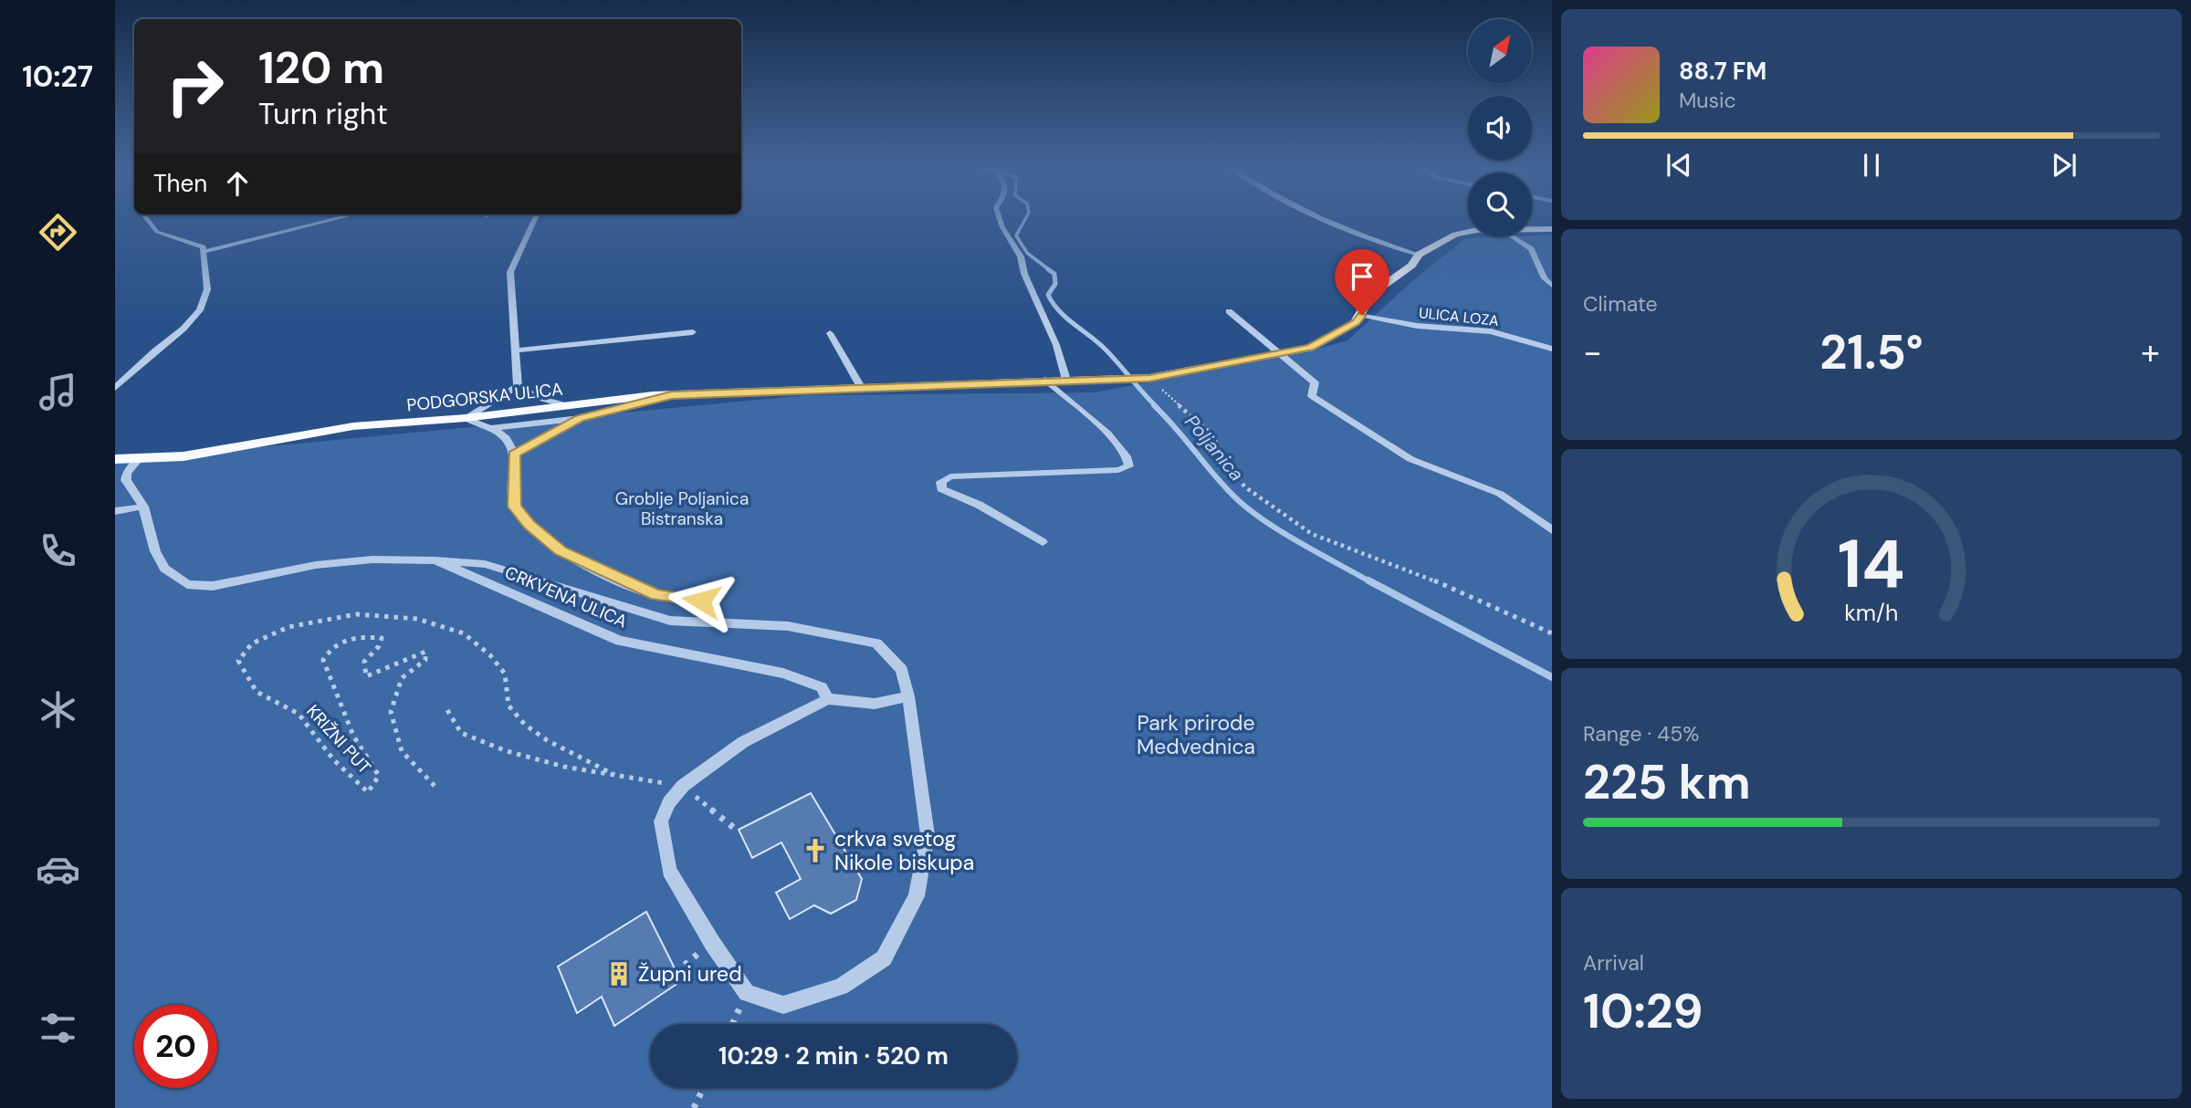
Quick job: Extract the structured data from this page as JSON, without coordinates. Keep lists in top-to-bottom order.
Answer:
{
  "streets": {
    "main road": ["PODGORSKA ULICA"],
    "street": ["ULICA LOZA", "CRKVENA ULICA"],
    "path": ["KRIŽNI PUT"]
  },
  "crossings": [
    ["ULICA LOZA", "PODGORSKA ULICA"],
    ["PODGORSKA ULICA", "CRKVENA ULICA"]
  ],
  "water": ["Poljanica"],
  "parks": ["Groblje Poljanica Bistranska", "Park prirode Medvednica"],
  "places": {
    "church": ["crkva svetog Nikole biskupa"],
    "building": ["Župni ured"]
  },
  "north": "top right",
  "page": {
    "tabs": "10:27",
    "turn": ["120 m", "Turn right"],
    "song": ["88.7 FM", "Music"],
    "then": "Then",
    "tile": [
      "Climate",
      ["Range · 45%", "225 km"],
      ["Arrival", "10:29"]
    ],
    "heat": ["−", "21.5°", "+"],
    "limit": "20",
    "trip": "10:29 · 2 min · 520 m",
    "gauge": ["14", "km/h"]
  }
}
